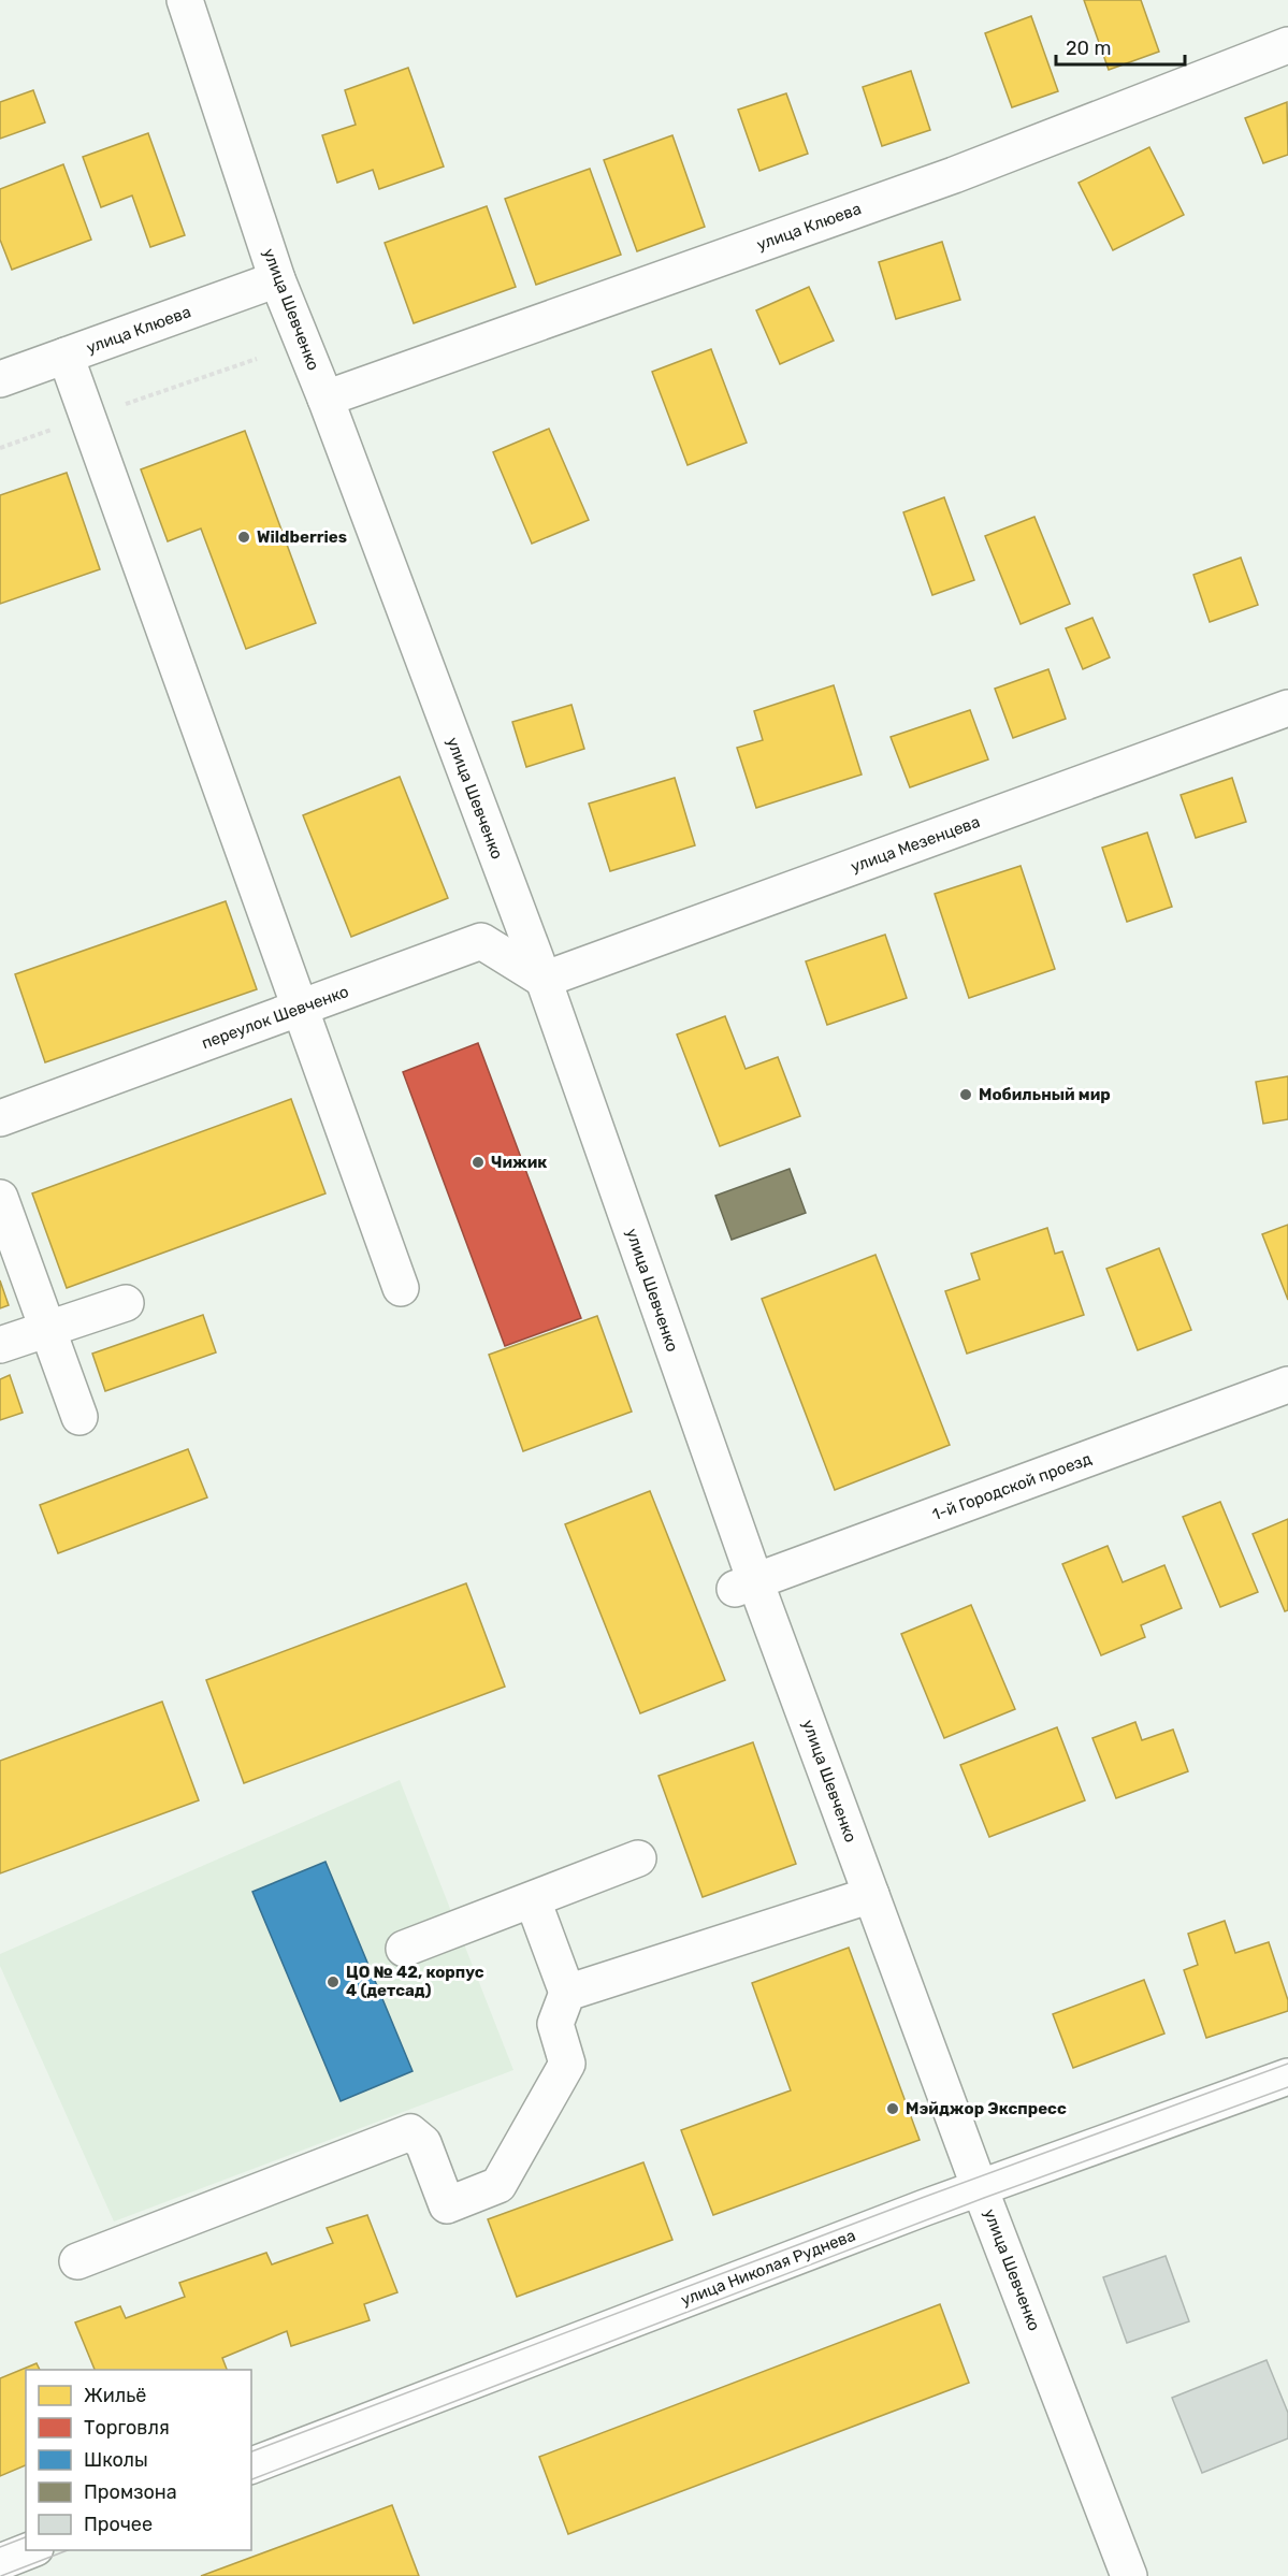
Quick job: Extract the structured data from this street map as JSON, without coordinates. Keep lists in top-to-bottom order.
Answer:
{
  "streets": {
    "street": [
      "улица Клюева",
      "улица Шевченко",
      "улица Мезенцева",
      "переулок Шевченко",
      "1-й Городской проезд",
      "улица Николая Руднева"
    ]
  },
  "crossings": [
    ["улица Клюева", "улица Шевченко"],
    ["улица Шевченко", "улица Мезенцева"],
    ["улица Шевченко", "переулок Шевченко"],
    ["улица Шевченко", "1-й Городской проезд"],
    ["улица Шевченко", "улица Николая Руднева"],
    ["улица Мезенцева", "переулок Шевченко"]
  ],
  "places": [
    "Wildberries",
    "Мобильный мир",
    "Чижик",
    "ЦО № 42, корпус 4 (детсад)",
    "Мэйджор Экспресс"
  ],
  "legend": [
    "Жильё",
    "Торговля",
    "Школы",
    "Промзона",
    "Прочее"
  ],
  "scale_bar": "20 m"
}
